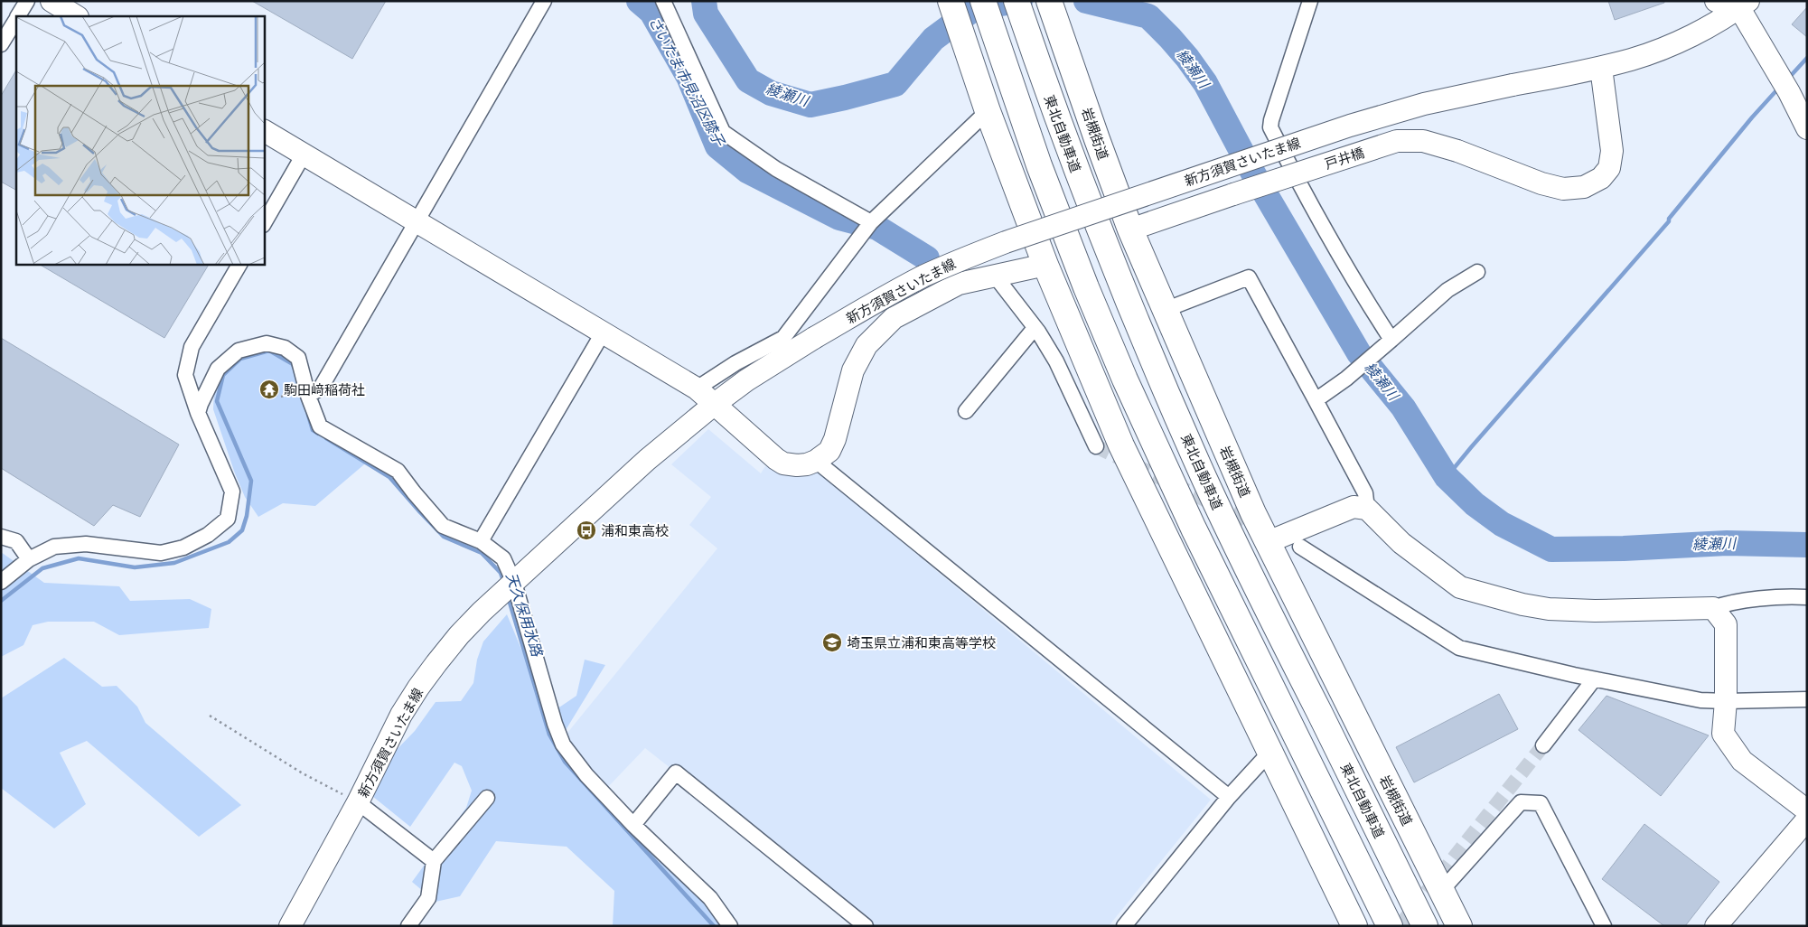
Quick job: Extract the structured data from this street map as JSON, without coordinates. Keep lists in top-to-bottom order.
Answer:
{
  "streets": {
    "highway": ["東北自動車道", "岩槻街道"],
    "street": ["戸井橋", "新方須賀さいたま線"]
  },
  "crossings": [
    ["岩槻街道", "戸井橋"],
    ["戸井橋", "新方須賀さいたま線"]
  ],
  "water": ["綾瀬川", "さいたま市見沼区膝子", "天久保用水路"],
  "places": {
    "temple": ["駒田﨑稲荷社"],
    "bus stop": ["浦和東高校"],
    "school or university": ["埼玉県立浦和東高等学校"]
  }
}
